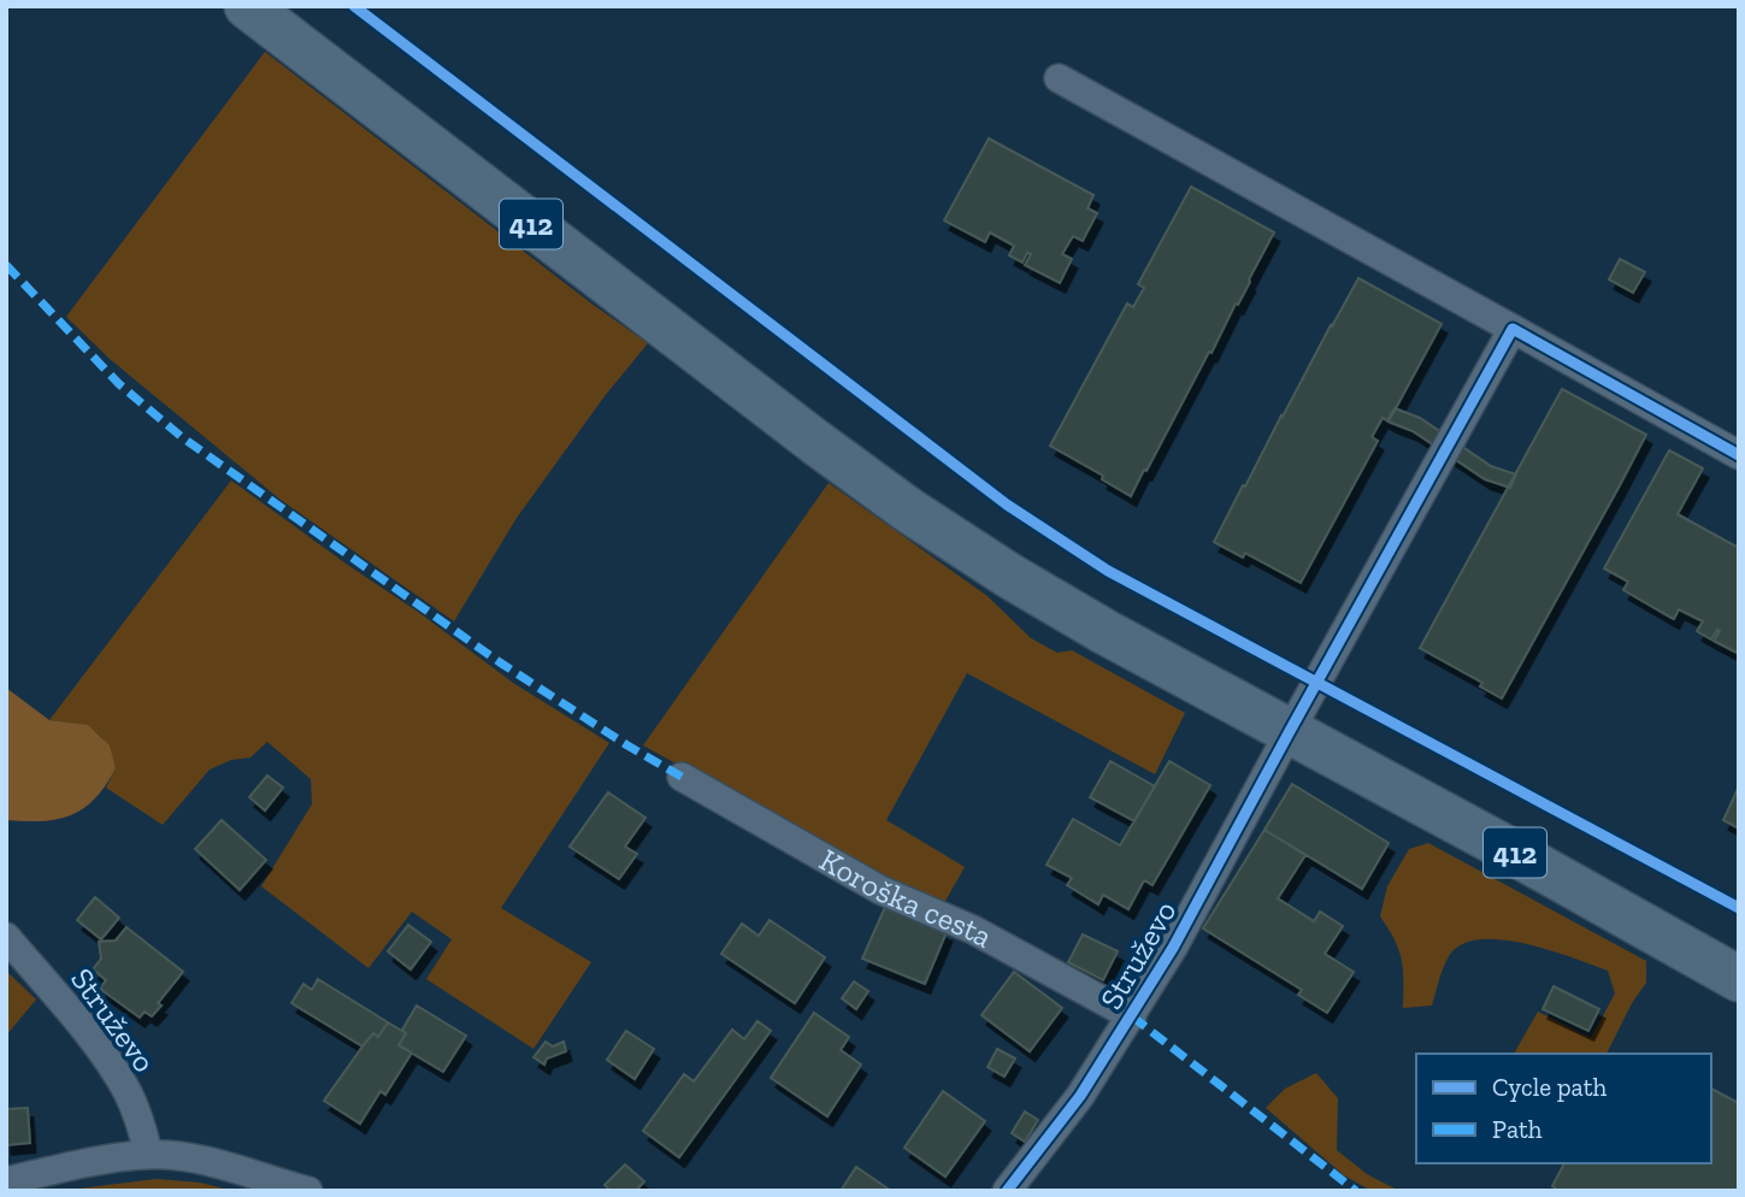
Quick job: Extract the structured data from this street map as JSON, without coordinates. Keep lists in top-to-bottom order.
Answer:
{
  "streets": {
    "main road": ["412"],
    "street": ["Koroška cesta", "Struževo"]
  },
  "crossings": [
    ["412", "Struževo"],
    ["Koroška cesta", "Struževo"]
  ],
  "legend": ["Cycle path", "Path"]
}
